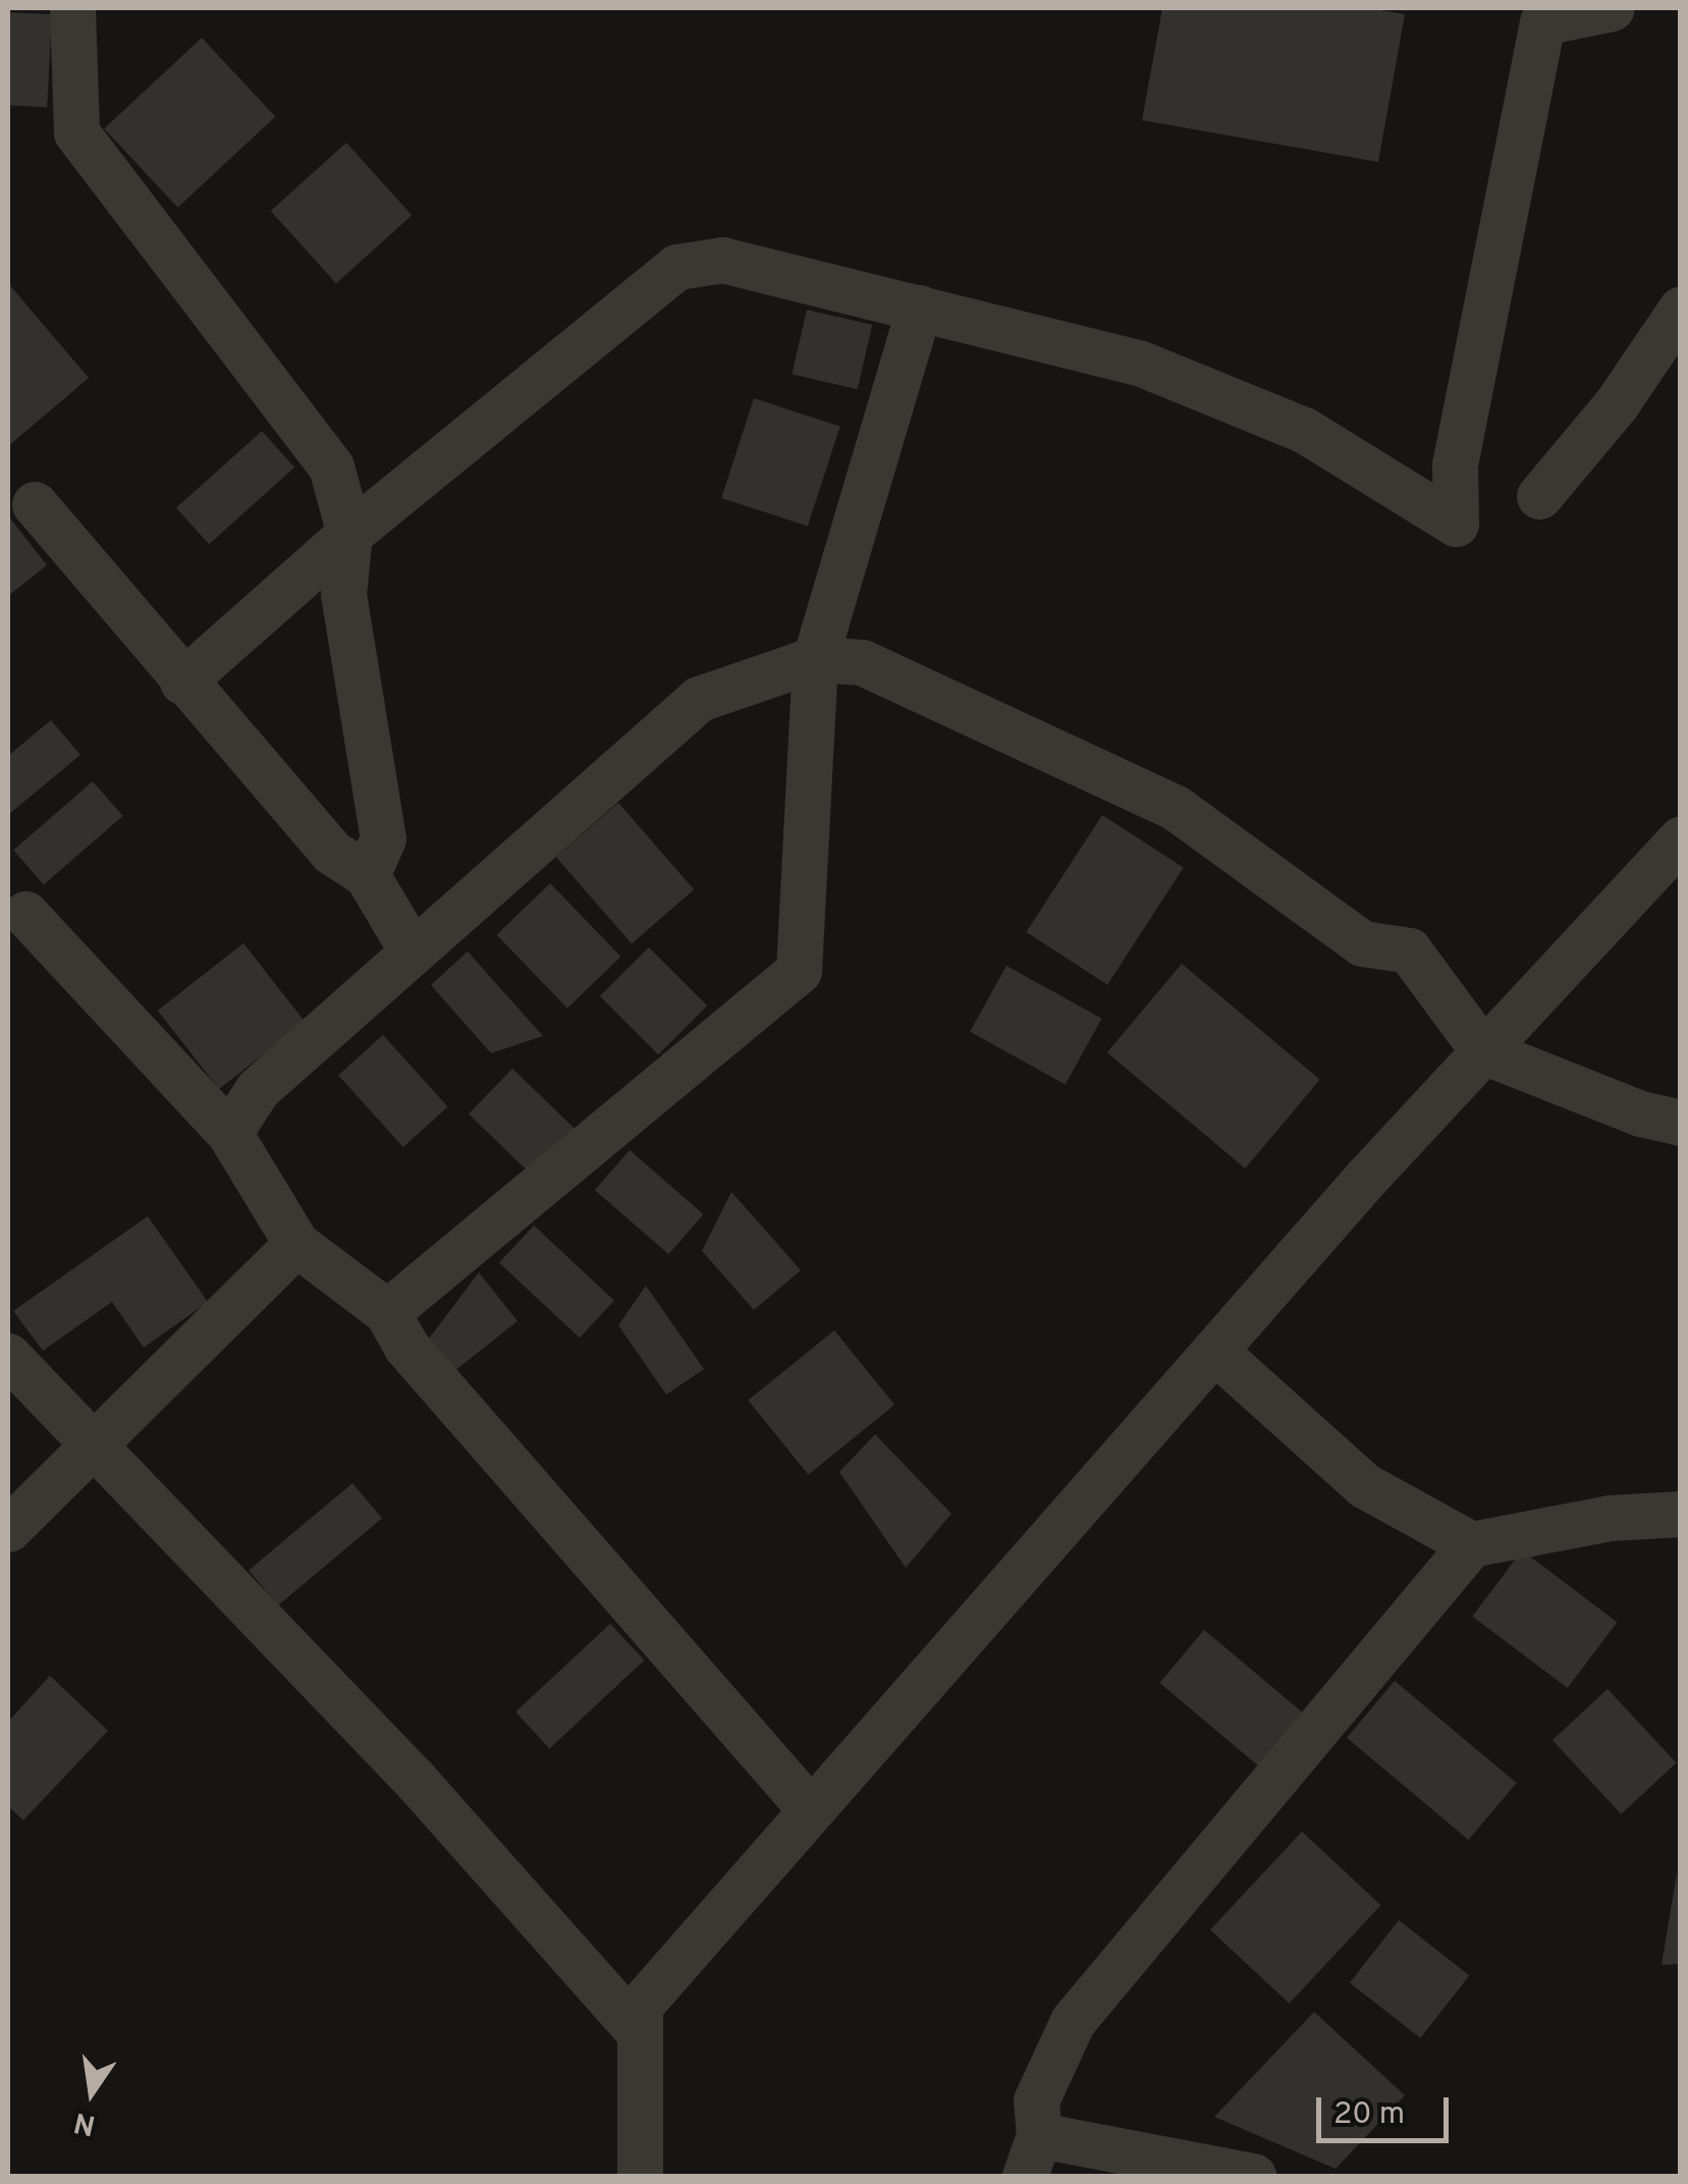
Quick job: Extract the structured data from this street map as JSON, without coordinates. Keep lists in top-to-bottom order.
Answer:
{
  "scale_bar": "20 m",
  "north": "bottom"
}
